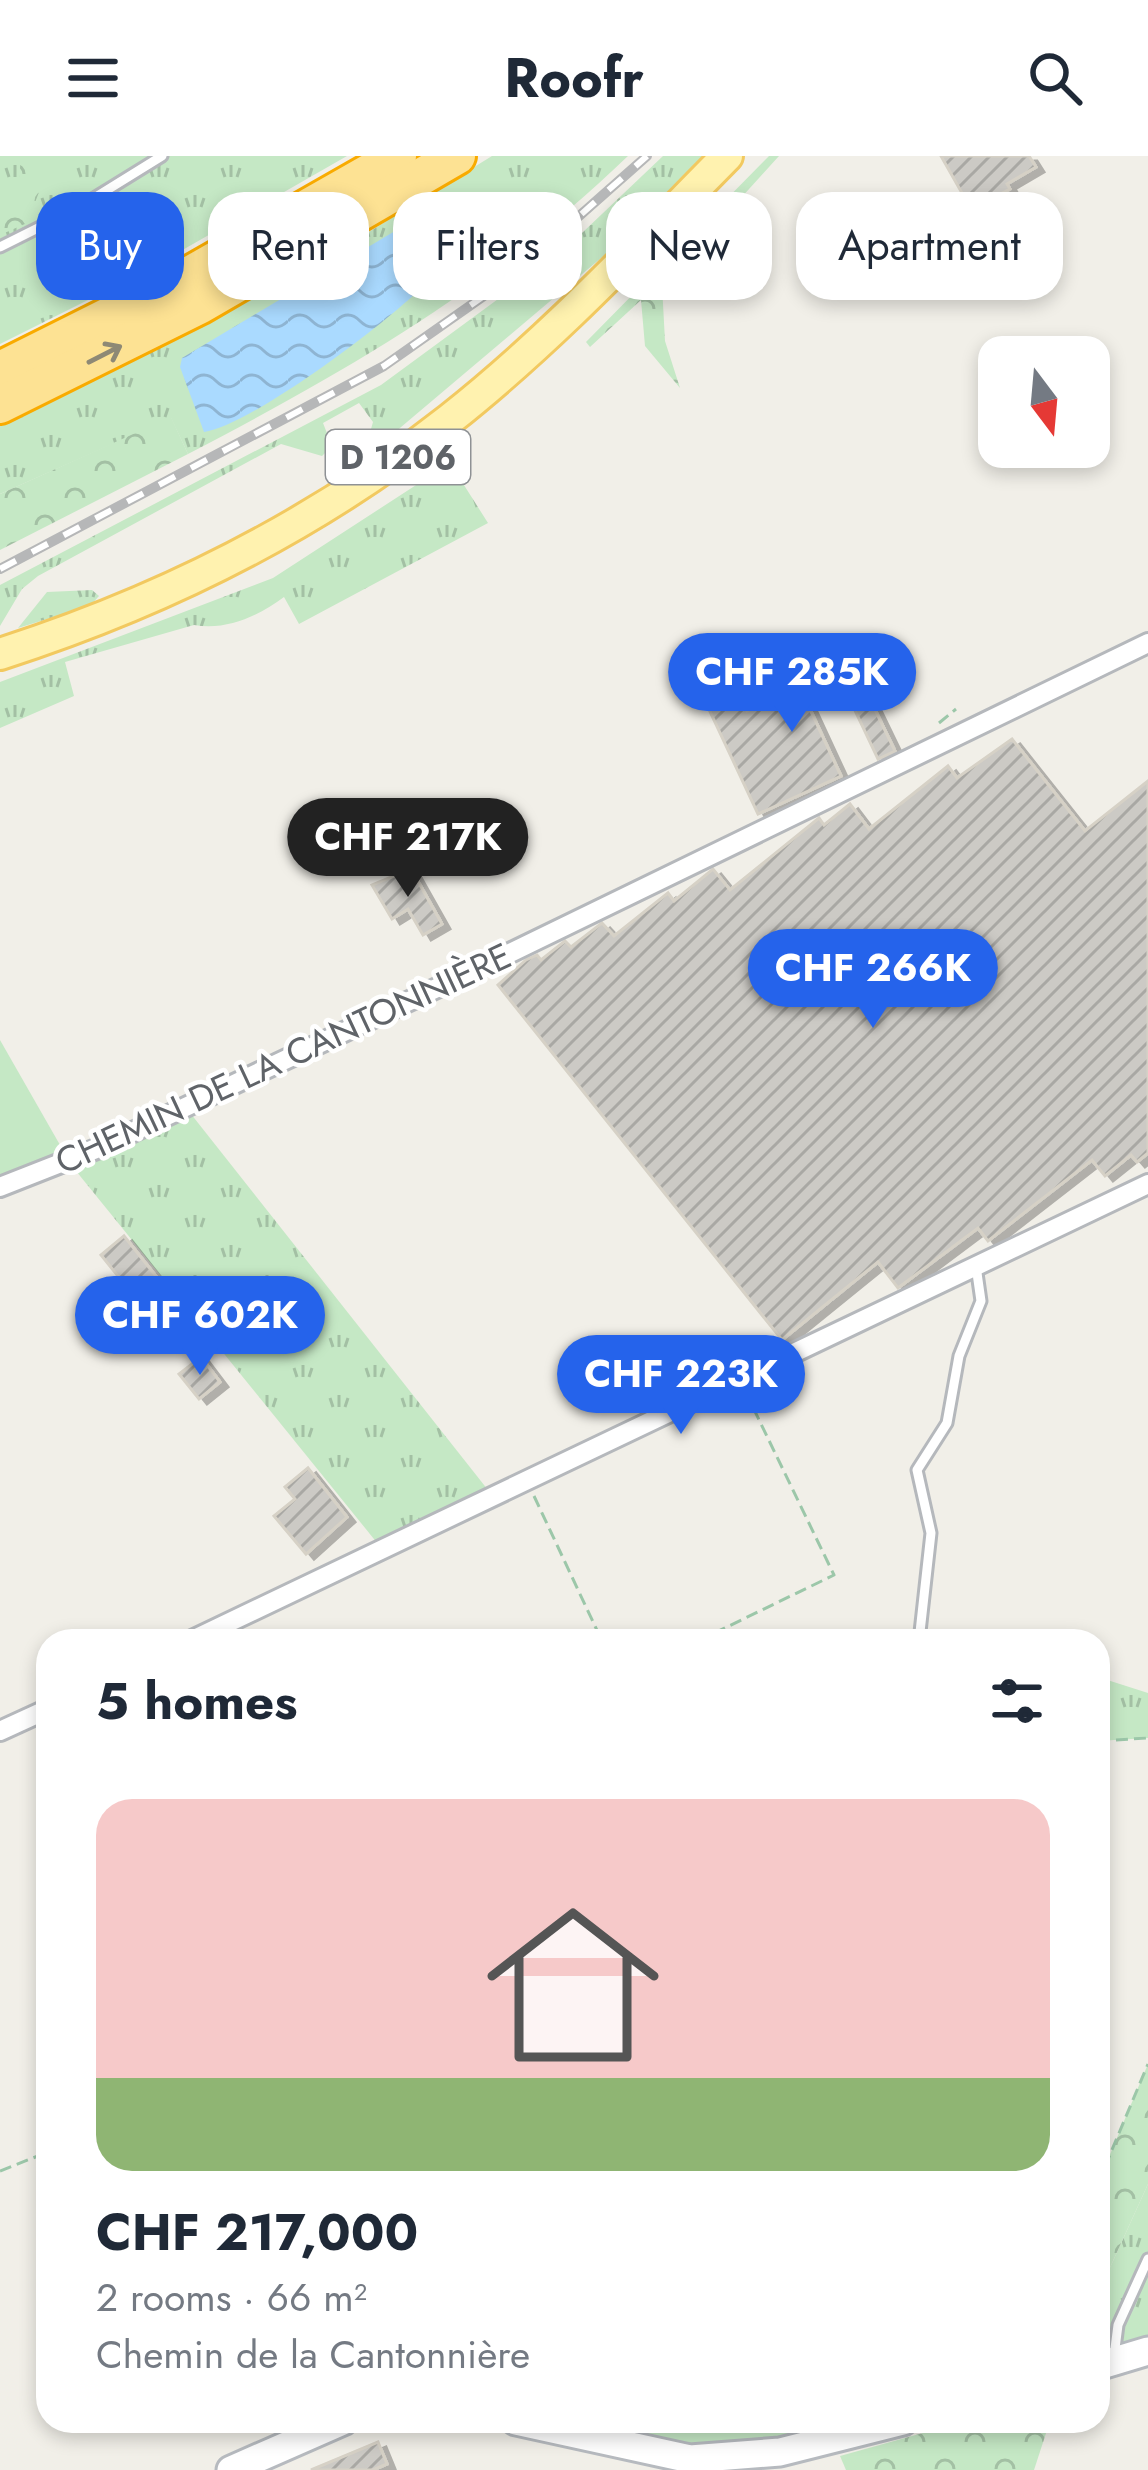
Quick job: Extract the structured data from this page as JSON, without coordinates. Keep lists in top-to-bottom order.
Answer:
{
  "streets": {
    "main road": ["D 1206"],
    "street": ["CHEMIN DE LA CANTONNIÈRE"]
  },
  "north": "bottom",
  "page": {
    "header": "Roofr",
    "chip": [
      "Buy",
      "Rent",
      "Filters",
      "New",
      "Apartment"
    ],
    "price": [
      "CHF 285K",
      "CHF 217K",
      "CHF 266K",
      "CHF 602K",
      "CHF 223K"
    ],
    "heading": "5 homes",
    "list": [
      {
        "name": "CHF 217,000",
        "note": "2 rooms · 66 m² · Chemin de la Cantonnière"
      }
    ]
  }
}
